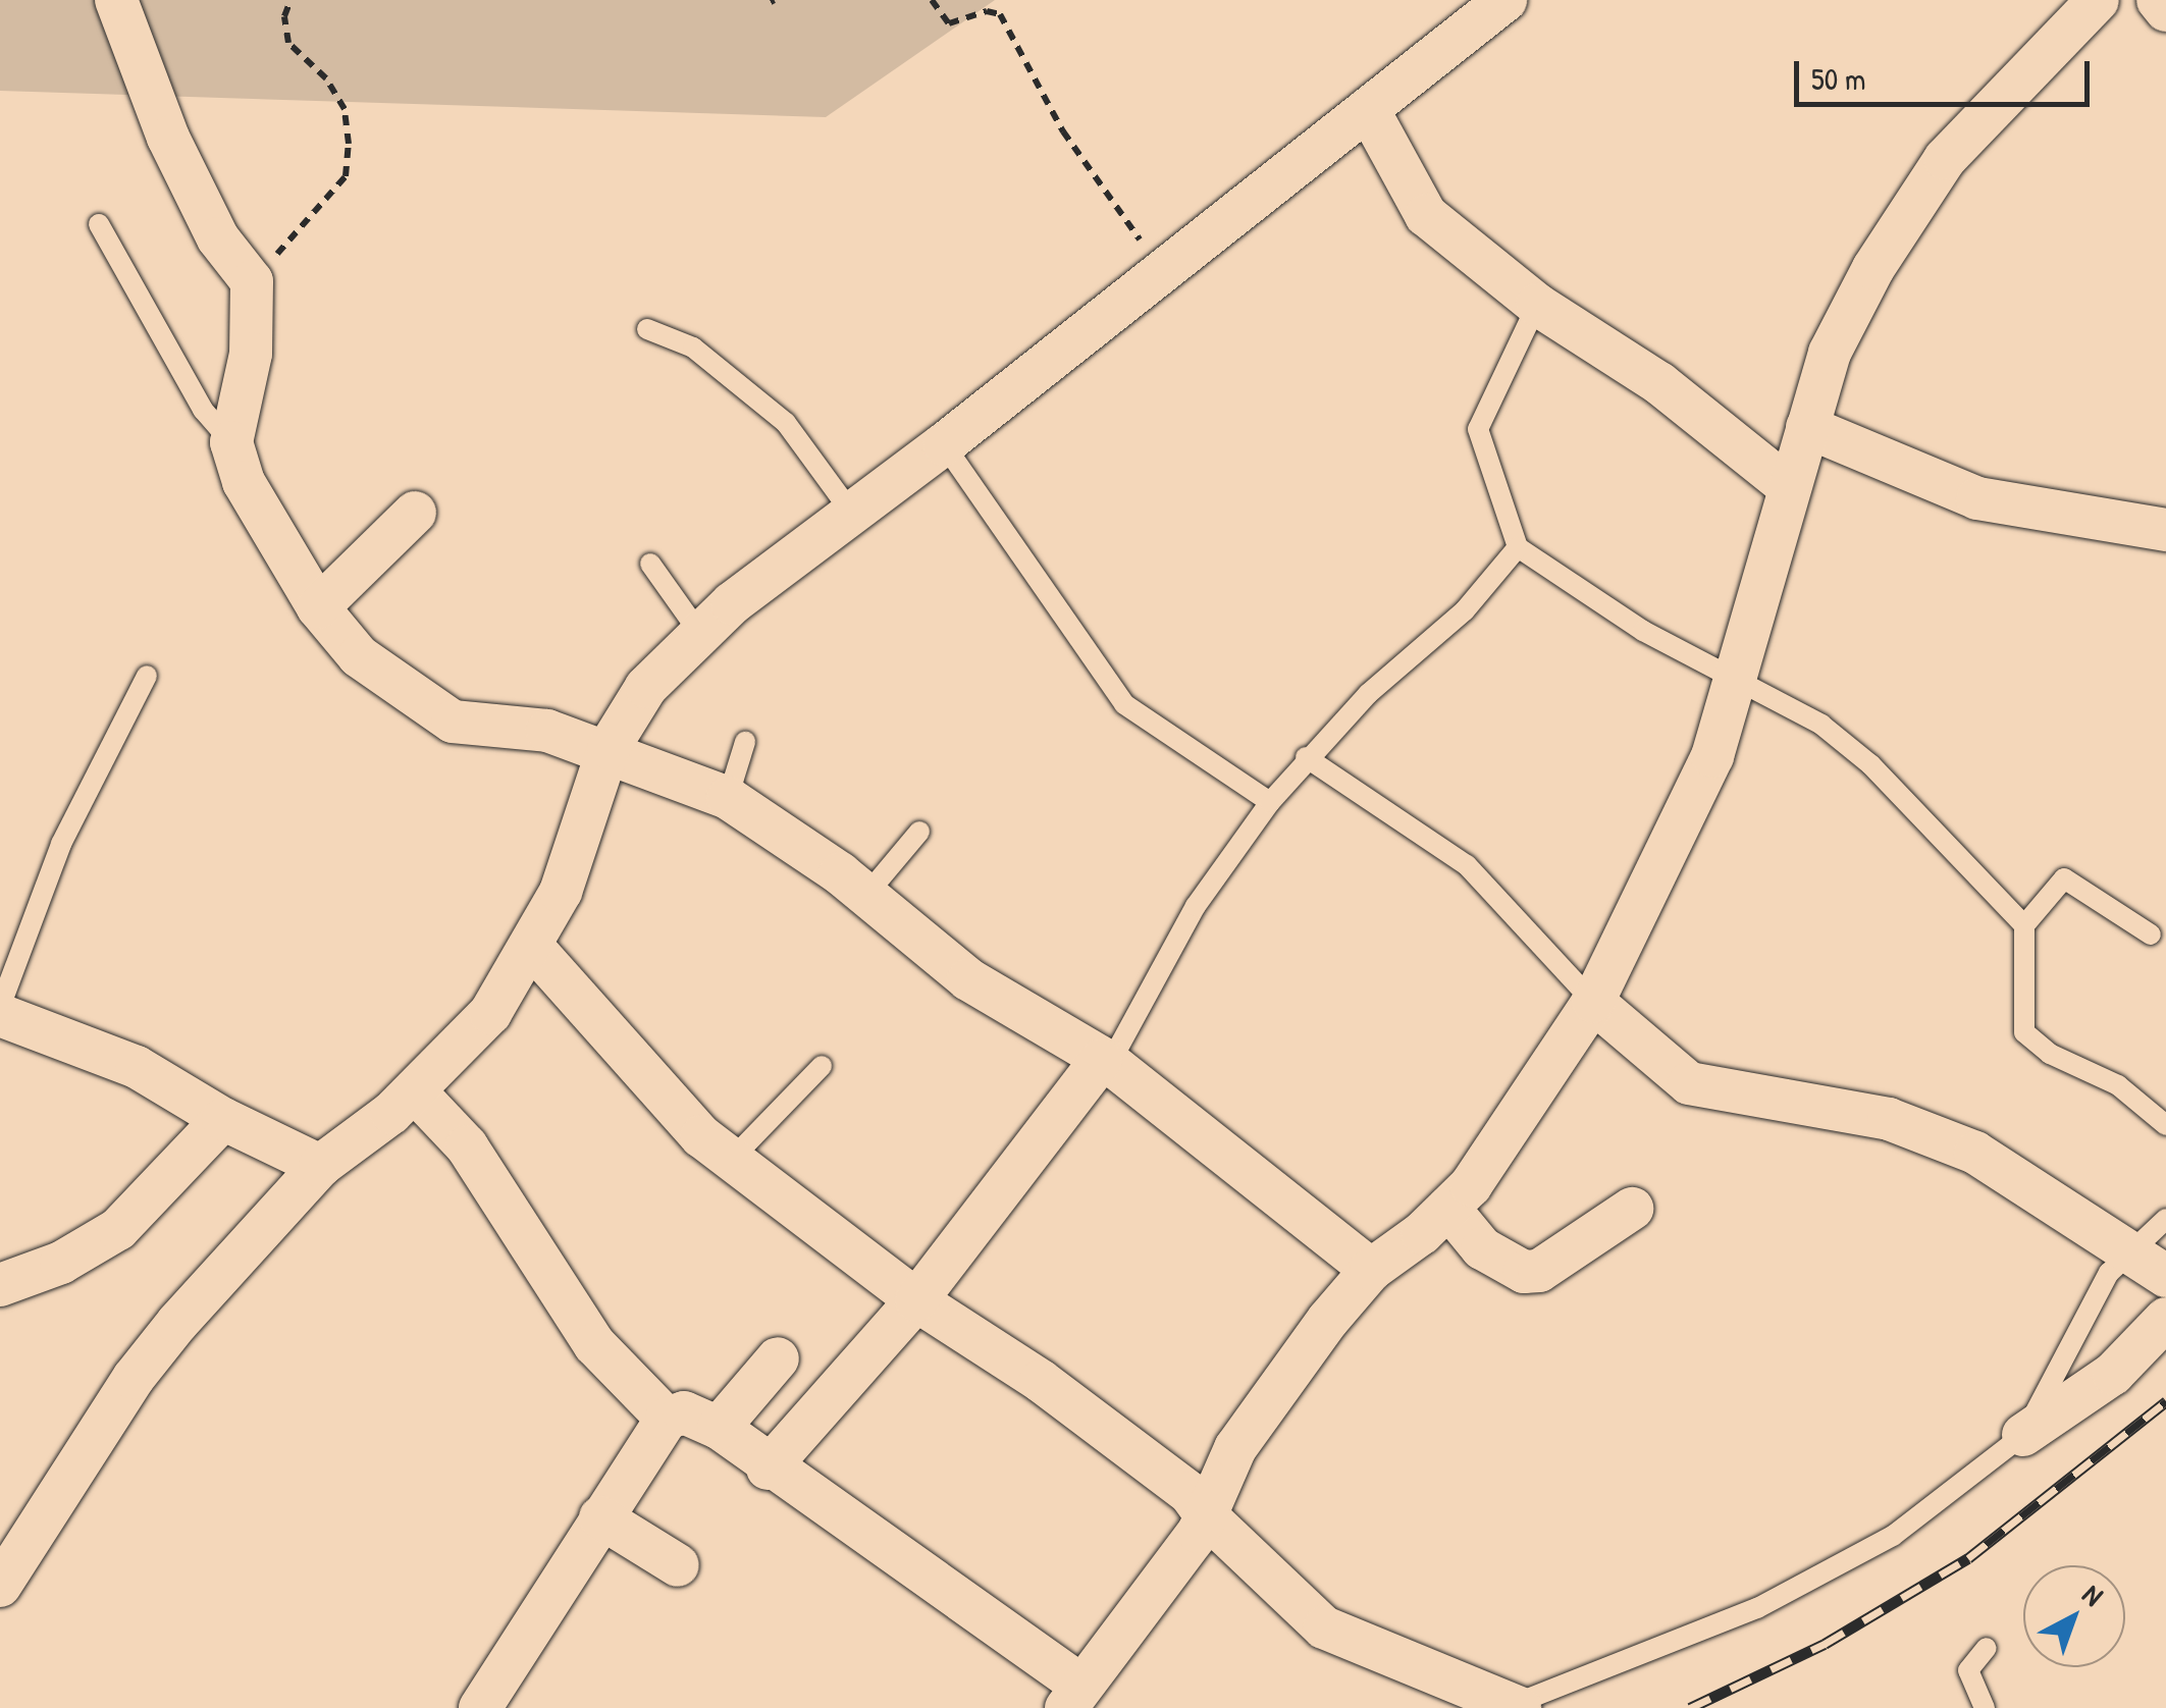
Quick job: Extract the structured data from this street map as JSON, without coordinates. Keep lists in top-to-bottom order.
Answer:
{
  "scale_bar": "50 m",
  "north": "top right"
}
